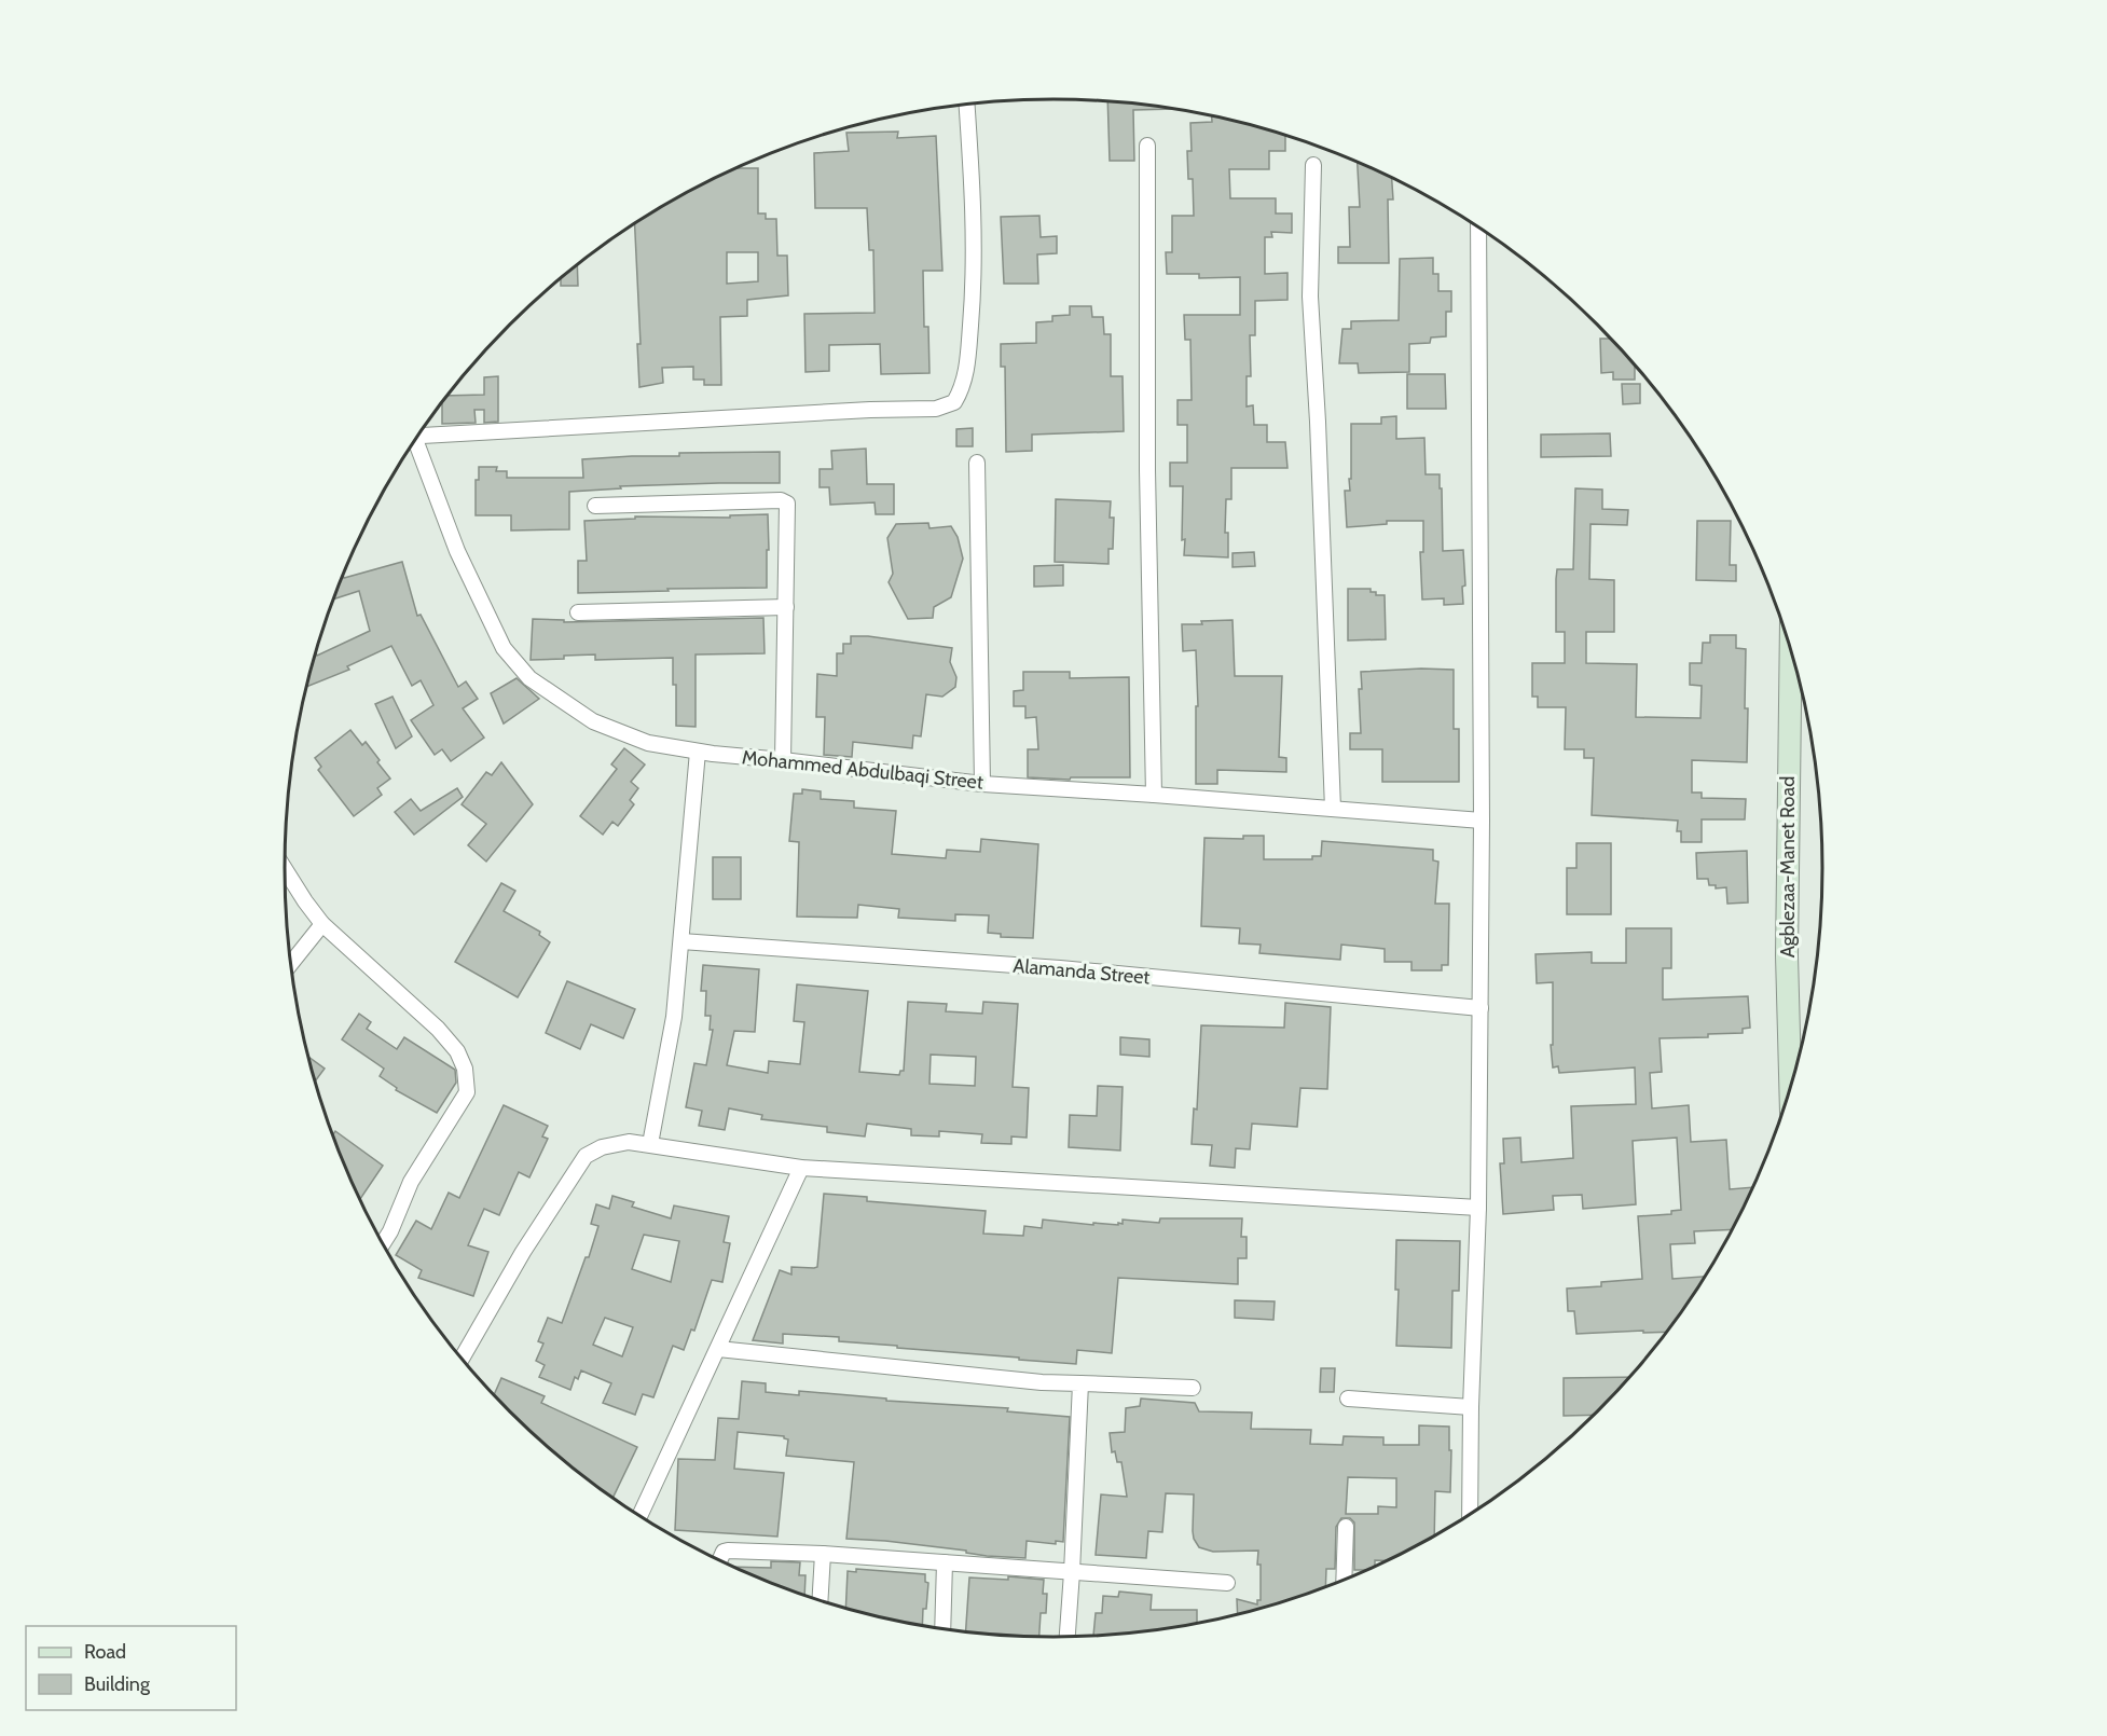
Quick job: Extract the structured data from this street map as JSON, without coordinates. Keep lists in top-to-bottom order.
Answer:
{
  "streets": {
    "main road": ["Agblezaa-Manet Road"],
    "street": ["Mohammed Abdulbaqi Street", "Alamanda Street"]
  },
  "legend": ["Road", "Building"]
}
